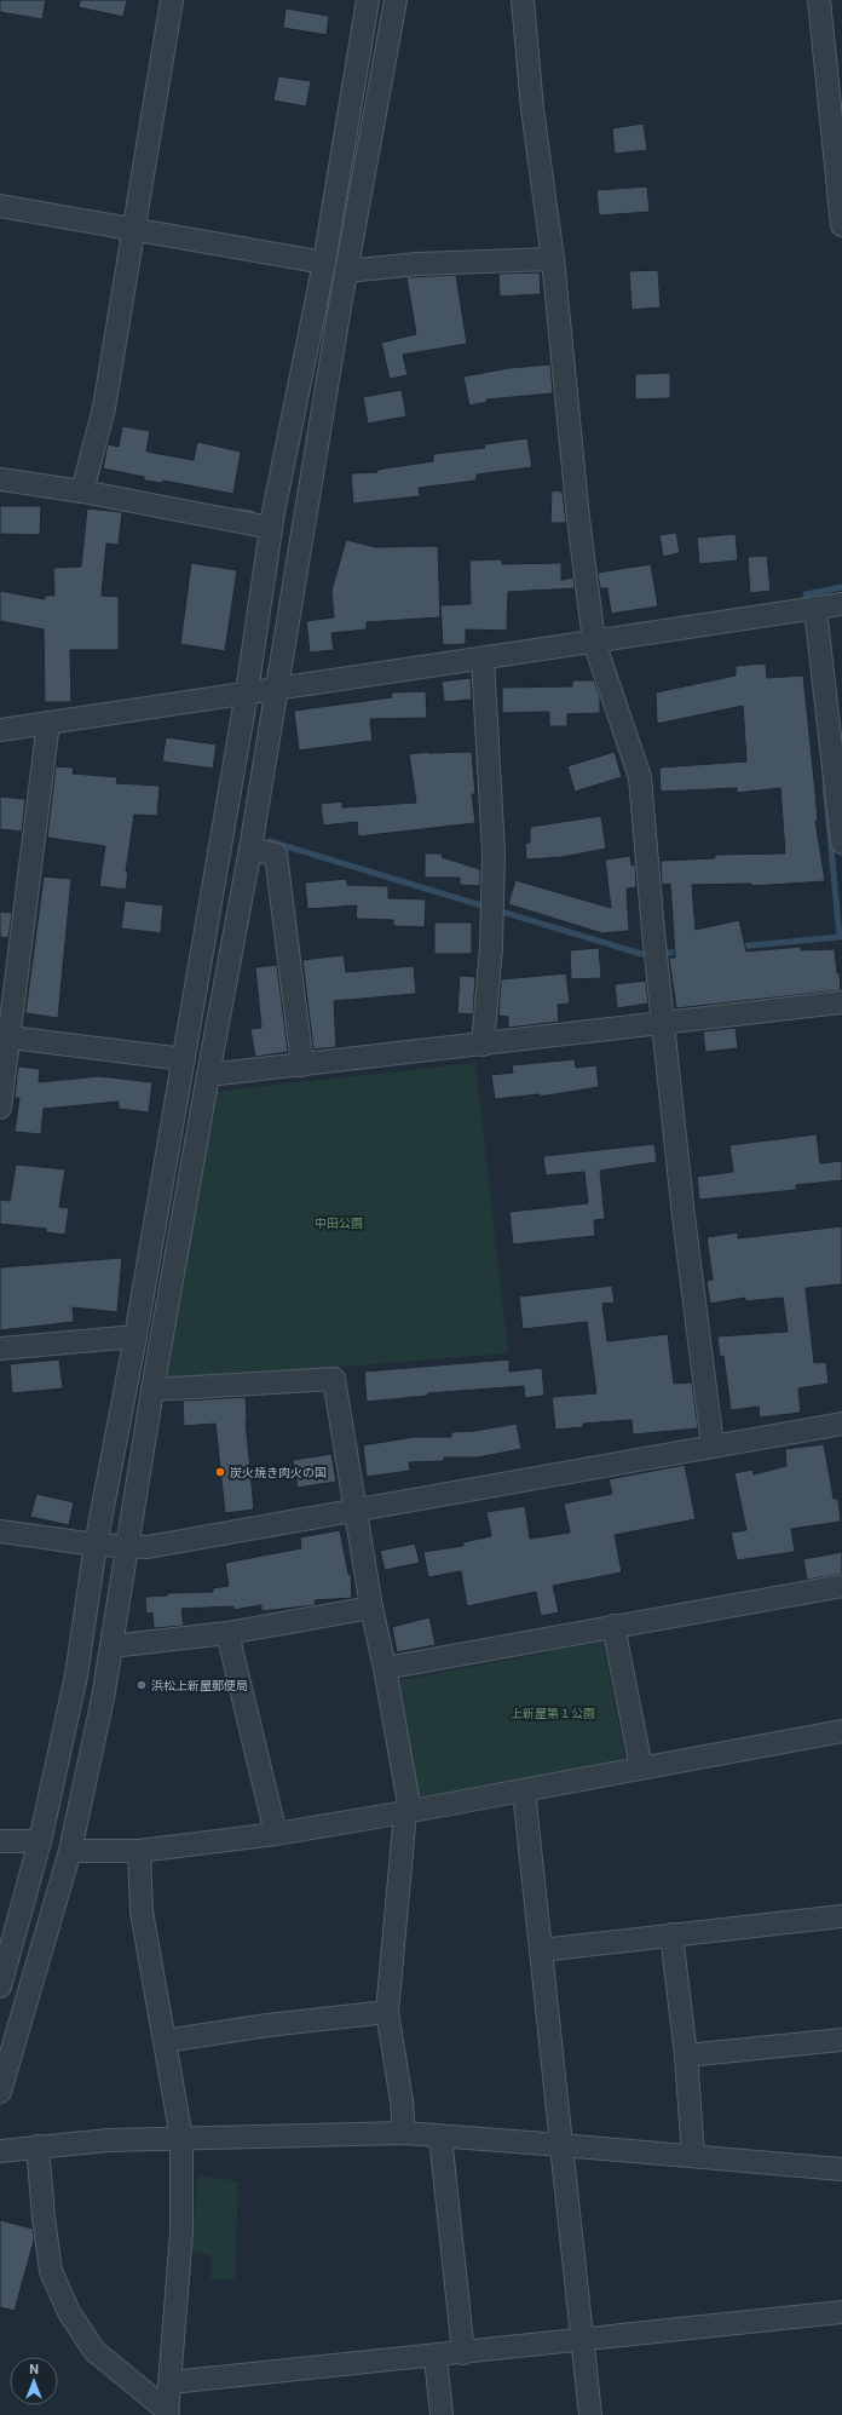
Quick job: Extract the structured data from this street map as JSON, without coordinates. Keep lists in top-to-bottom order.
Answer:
{
  "parks": ["中田公園", "上新屋第１公園"],
  "places": ["炭火焼き肉火の国", "浜松上新屋郵便局"],
  "north": "top"
}
